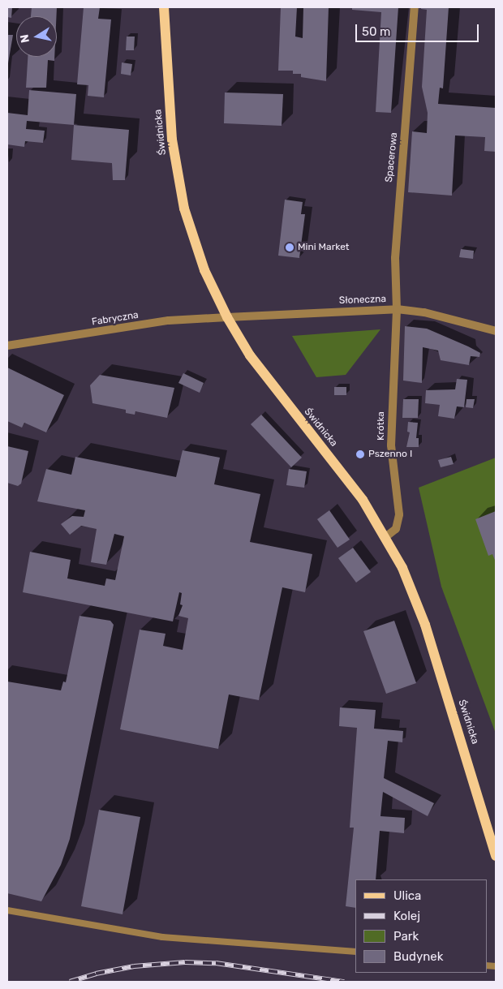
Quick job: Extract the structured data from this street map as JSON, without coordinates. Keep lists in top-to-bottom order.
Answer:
{
  "streets": {
    "main road": ["Świdnicka"],
    "street": [
      "Spacerowa",
      "Słoneczna",
      "Fabryczna",
      "Krótka"
    ]
  },
  "crossings": [
    ["Świdnicka", "Słoneczna"],
    ["Świdnicka", "Fabryczna"],
    ["Świdnicka", "Krótka"],
    ["Spacerowa", "Słoneczna"],
    ["Spacerowa", "Krótka"],
    ["Słoneczna", "Fabryczna"],
    ["Słoneczna", "Krótka"]
  ],
  "places": ["Mini Market", "Pszenno I"],
  "legend": [
    "Ulica",
    "Kolej",
    "Park",
    "Budynek"
  ],
  "scale_bar": "50 m",
  "north": "left"
}
